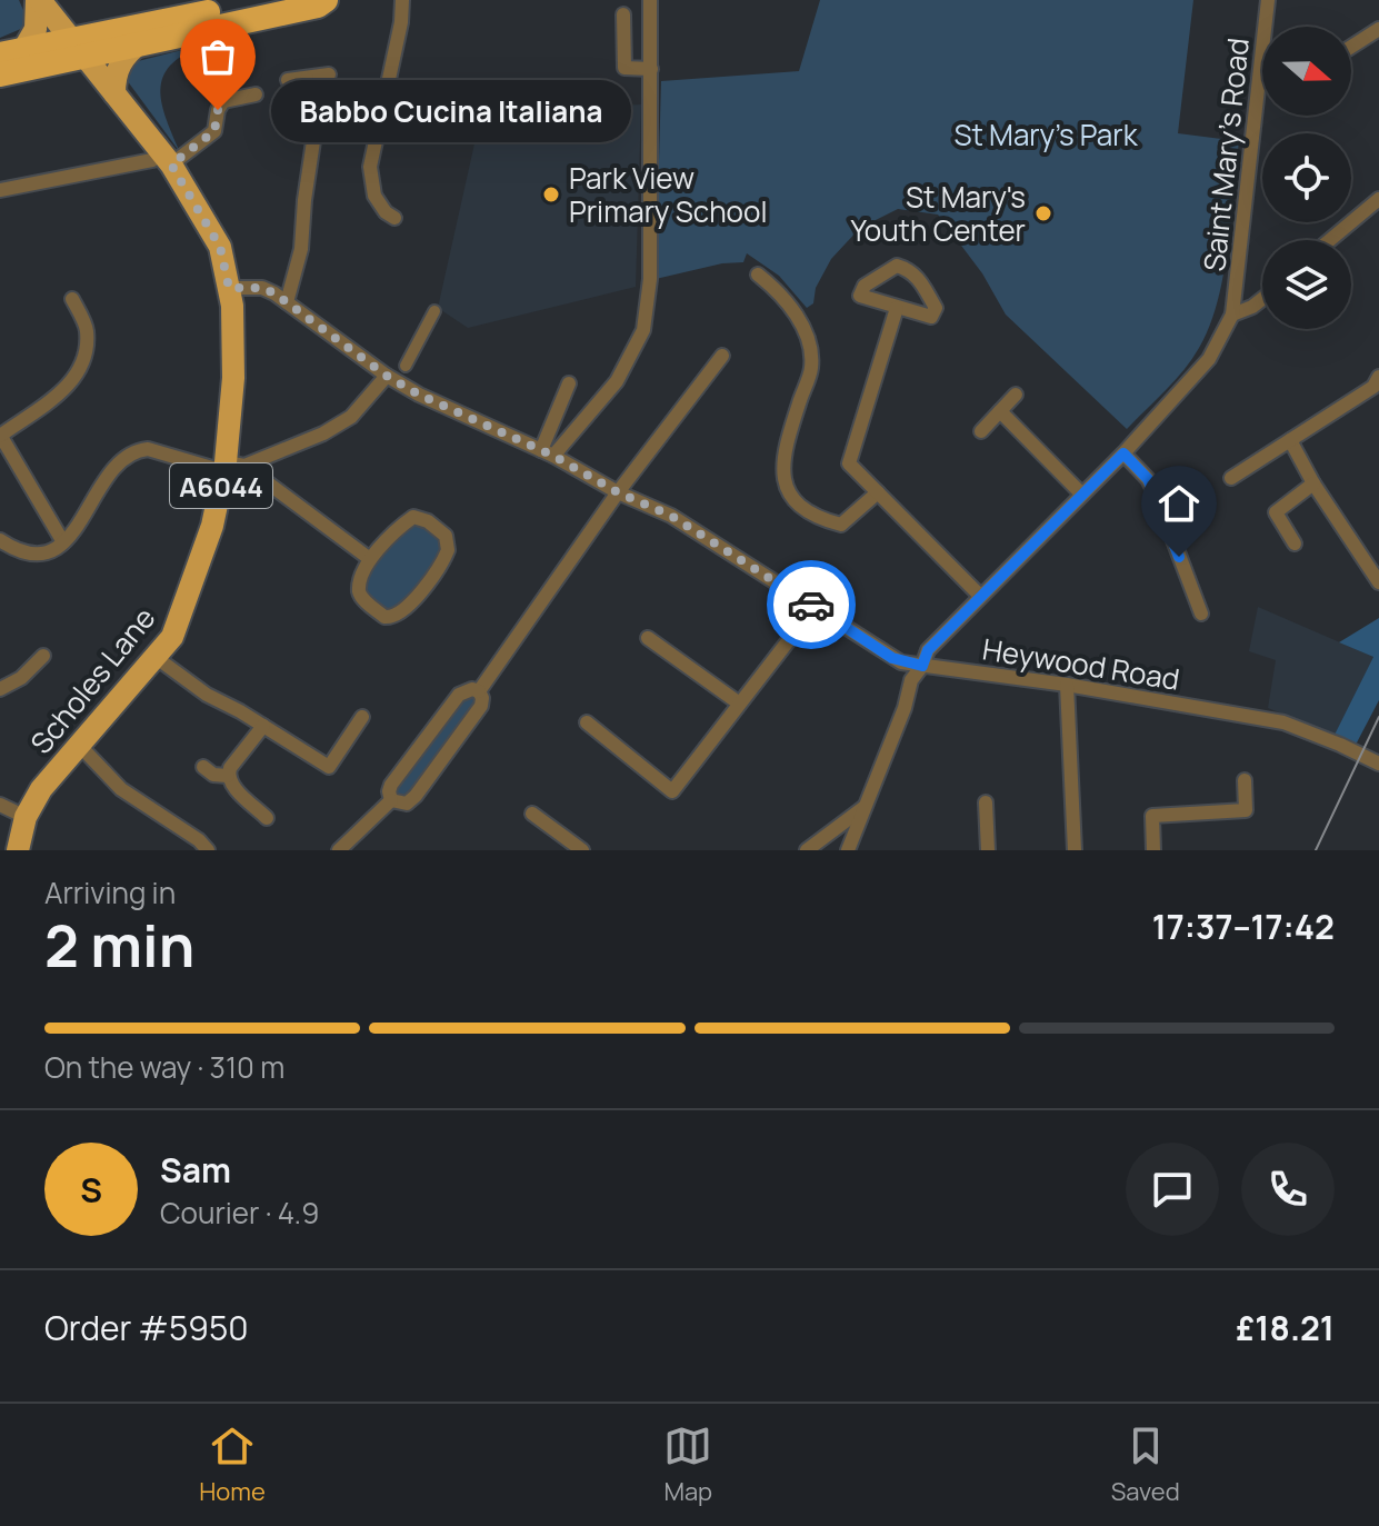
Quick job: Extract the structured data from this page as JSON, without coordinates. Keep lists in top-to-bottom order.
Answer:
{
  "streets": {
    "main road": ["A6044", "Scholes Lane"],
    "street": ["Saint Mary's Road", "Heywood Road"]
  },
  "crossings": [
    ["A6044", "Scholes Lane"],
    ["Heywood Road", "Scholes Lane"]
  ],
  "parks": ["St Mary's Park"],
  "places": ["Babbo Cucina Italiana", "Park View Primary School", "St Mary's Youth Center"],
  "north": "right",
  "page": {
    "bubble": "Babbo Cucina Italiana",
    "heading": ["2 min", "Arriving in", "17:37–17:42"],
    "panel": [
      "Sam",
      "Courier · 4.9",
      "Order #5950",
      "£18.21"
    ],
    "bar": "On the way · 310 m",
    "round": "S",
    "tabs": ["Home", "Map", "Saved"]
  }
}
